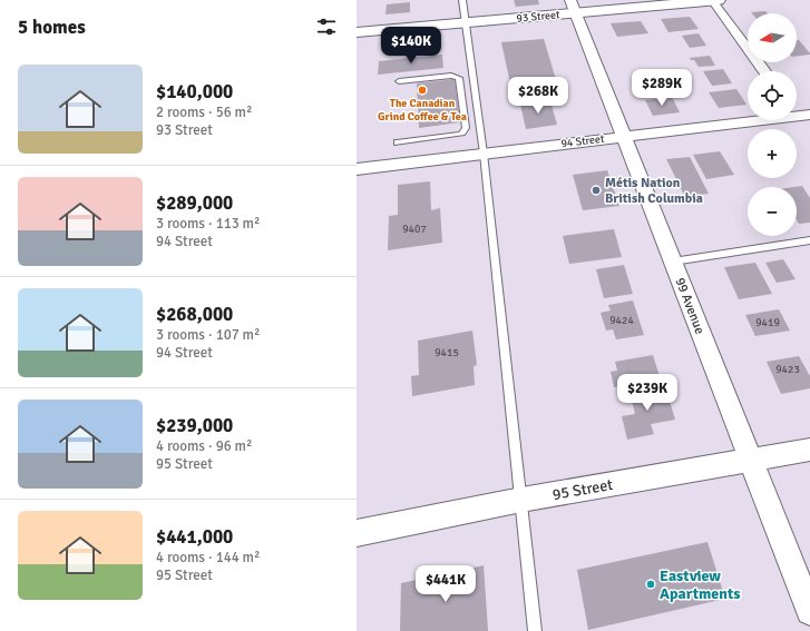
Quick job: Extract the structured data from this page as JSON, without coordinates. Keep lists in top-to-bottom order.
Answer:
{
  "streets": {
    "street": [
      "93 Street",
      "94 Street",
      "99 Avenue",
      "95 Street"
    ]
  },
  "crossings": [
    ["93 Street", "99 Avenue"],
    ["94 Street", "99 Avenue"],
    ["99 Avenue", "95 Street"]
  ],
  "places": ["The Canadian Grind Coffee & Tea", "Métis Nation British Columbia", "Eastview Apartments"],
  "house_numbers": [
    "9407",
    "9424",
    "9419",
    "9415",
    "9423"
  ],
  "north": "left",
  "page": {
    "heading": "5 homes",
    "map_buttons": ["+", "−"],
    "price": [
      "$140K",
      "$289K",
      "$268K",
      "$239K",
      "$441K"
    ],
    "list": [
      {
        "name": "$140,000",
        "note": "2 rooms · 56 m² · 93 Street"
      },
      {
        "name": "$289,000",
        "note": "3 rooms · 113 m² · 94 Street"
      },
      {
        "name": "$268,000",
        "note": "3 rooms · 107 m² · 94 Street"
      },
      {
        "name": "$239,000",
        "note": "4 rooms · 96 m² · 95 Street"
      },
      {
        "name": "$441,000",
        "note": "4 rooms · 144 m² · 95 Street"
      }
    ]
  }
}
